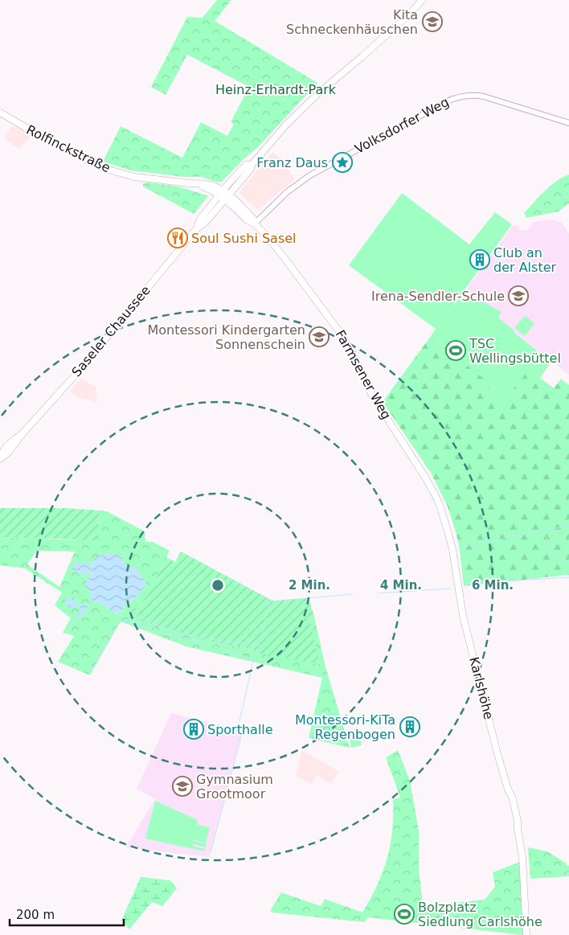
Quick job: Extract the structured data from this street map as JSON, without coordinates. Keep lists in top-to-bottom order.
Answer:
{
  "streets": {
    "main road": [
      "Rolfinckstraße",
      "Saseler Chaussee",
      "Farmsener Weg",
      "Karlshöhe"
    ],
    "street": ["Volksdorfer Weg"]
  },
  "crossings": [
    ["Volksdorfer Weg", "Farmsener Weg"],
    ["Rolfinckstraße", "Saseler Chaussee"],
    ["Rolfinckstraße", "Farmsener Weg"],
    ["Saseler Chaussee", "Farmsener Weg"],
    ["Farmsener Weg", "Karlshöhe"]
  ],
  "parks": ["Heinz-Erhardt-Park"],
  "places": {
    "school or university": [
      "Kita Schneckenhäuschen",
      "Irena-Sendler-Schule",
      "Montessori Kindergarten Sonnenschein",
      "Gymnasium Grootmoor"
    ],
    "place": ["Franz Daus"],
    "restaurant": ["Soul Sushi Sasel"],
    "building": ["Club an der Alster", "Montessori-KiTa Regenbogen", "Sporthalle"],
    "sports": ["TSC Wellingsbüttel", "Bolzplatz Siedlung Carlshöhe"]
  },
  "scale_bar": "200 m",
  "rings": ["2 Min.", "4 Min.", "6 Min."]
}
